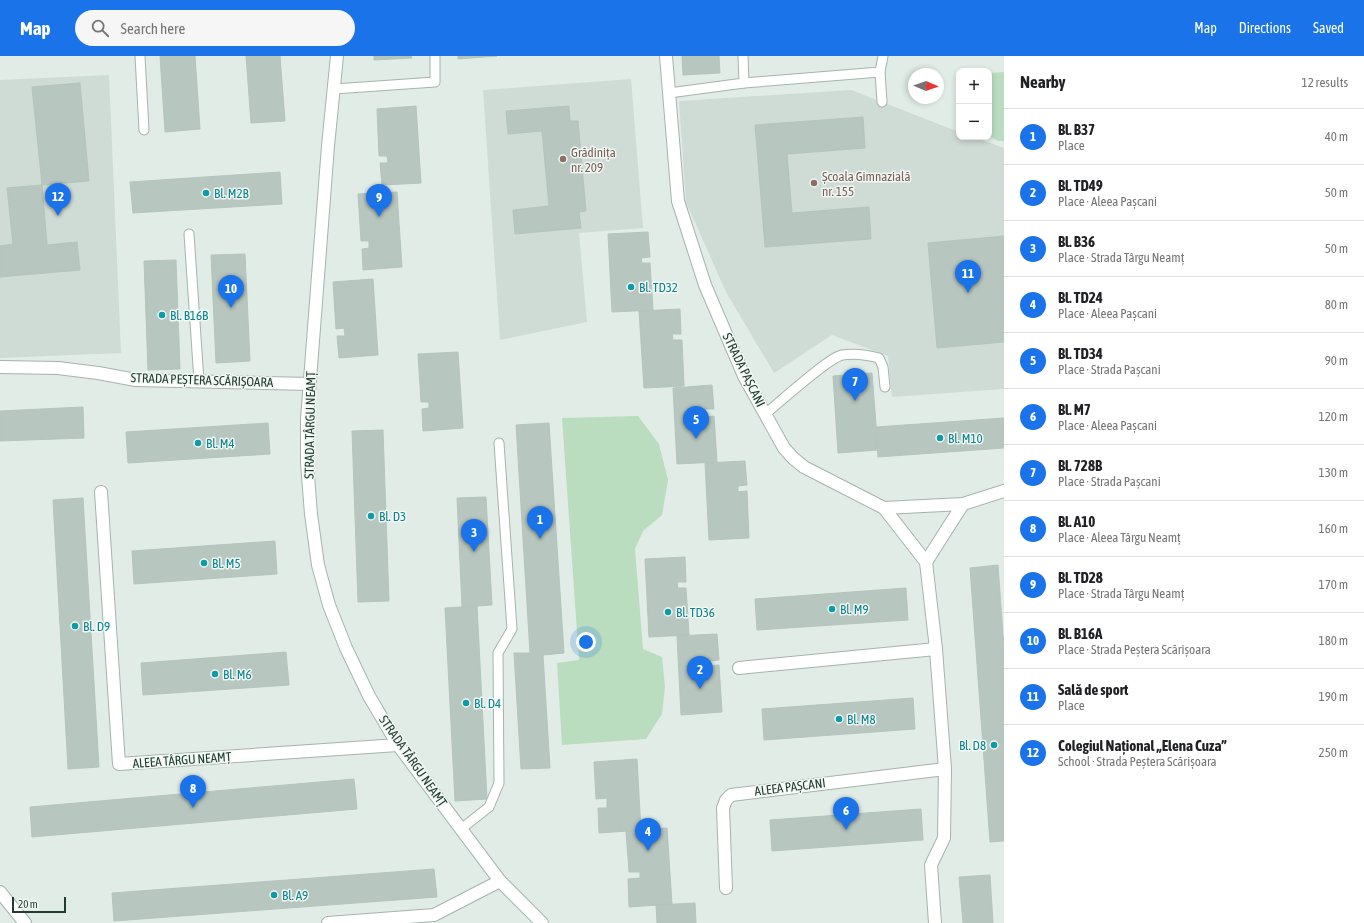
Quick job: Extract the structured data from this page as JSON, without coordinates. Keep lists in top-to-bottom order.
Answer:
{
  "streets": {
    "street": [
      "STRADA PAȘCANI",
      "STRADA PEȘTERA SCĂRIȘOARA",
      "STRADA TÂRGU NEAMȚ",
      "ALEEA TÂRGU NEAMȚ",
      "ALEEA PAȘCANI"
    ]
  },
  "crossings": [
    ["STRADA PEȘTERA SCĂRIȘOARA", "STRADA TÂRGU NEAMȚ"],
    ["STRADA TÂRGU NEAMȚ", "ALEEA TÂRGU NEAMȚ"]
  ],
  "places": [
    "Grădinița nr. 209",
    "Școala Gimnazială nr. 155",
    "Bl. M2B",
    "Bl. TD32",
    "Bl. B16B",
    "Bl. M10",
    "Bl. M4",
    "Bl. D3",
    "Bl. M5",
    "Bl. M9",
    "Bl. TD36",
    "Bl. D9",
    "Bl. M6",
    "Bl. D4",
    "Bl. M8",
    "Bl. D8",
    "Bl. A9"
  ],
  "scale_bar": "20 m",
  "north": "right",
  "page": {
    "header": "Map",
    "search": "Search here",
    "nav": ["Map", "Directions", "Saved"],
    "heading": ["Nearby", "12 results"],
    "map_buttons": ["+", "−"],
    "list": [
      {
        "mark": "1",
        "name": "Bl. B37",
        "note": "Place",
        "value": "40 m"
      },
      {
        "mark": "2",
        "name": "Bl. TD49",
        "note": "Place · Aleea Pașcani",
        "value": "50 m"
      },
      {
        "mark": "3",
        "name": "Bl. B36",
        "note": "Place · Strada Târgu Neamț",
        "value": "50 m"
      },
      {
        "mark": "4",
        "name": "Bl. TD24",
        "note": "Place · Aleea Pașcani",
        "value": "80 m"
      },
      {
        "mark": "5",
        "name": "Bl. TD34",
        "note": "Place · Strada Pașcani",
        "value": "90 m"
      },
      {
        "mark": "6",
        "name": "Bl. M7",
        "note": "Place · Aleea Pașcani",
        "value": "120 m"
      },
      {
        "mark": "7",
        "name": "Bl. 728B",
        "note": "Place · Strada Pașcani",
        "value": "130 m"
      },
      {
        "mark": "8",
        "name": "Bl. A10",
        "note": "Place · Aleea Târgu Neamț",
        "value": "160 m"
      },
      {
        "mark": "9",
        "name": "Bl. TD28",
        "note": "Place · Strada Târgu Neamț",
        "value": "170 m"
      },
      {
        "mark": "10",
        "name": "Bl. B16A",
        "note": "Place · Strada Peștera Scărișoara",
        "value": "180 m"
      },
      {
        "mark": "11",
        "name": "Sală de sport",
        "note": "Place",
        "value": "190 m"
      },
      {
        "mark": "12",
        "name": "Colegiul Național „Elena Cuza”",
        "note": "School · Strada Peștera Scărișoara",
        "value": "250 m"
      }
    ],
    "pins": [
      "12",
      "9",
      "11",
      "10",
      "7",
      "5",
      "1",
      "3",
      "2",
      "8",
      "6",
      "4"
    ],
    "scale": "20 m"
  }
}
